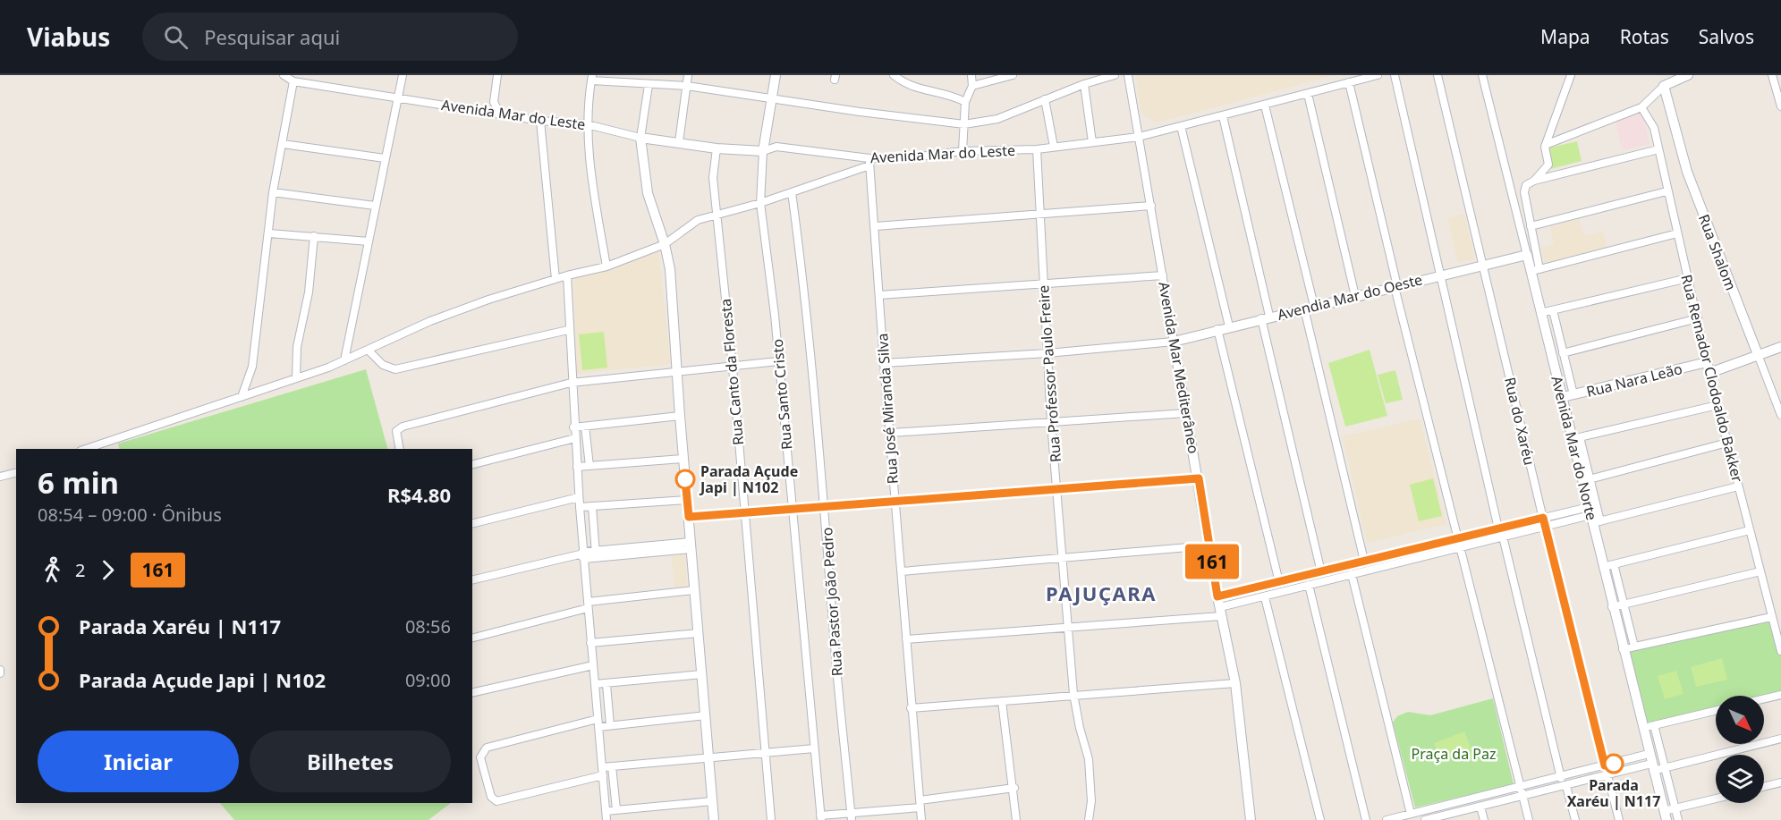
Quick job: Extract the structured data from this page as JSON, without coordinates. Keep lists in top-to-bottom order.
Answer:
{
  "streets": {
    "street": [
      "Avenida Mar do Leste",
      "Rua Shalom",
      "Avendia Mar do Oeste",
      "Avenida Mar Mediterâneo",
      "Rua Canto da Floresta",
      "Rua Professor Paulo Freire",
      "Rua Remador Clodoaldo Bakker",
      "Rua Nara Leão",
      "Rua Santo Cristo",
      "Rua José Miranda Silva",
      "Rua do Xaréu",
      "Avenida Mar do Norte",
      "Rua Pastor João Pedro"
    ]
  },
  "crossings": [
    ["Avenida Mar do Leste", "Avenida Mar Mediterâneo"],
    ["Avenida Mar do Leste", "Rua Canto da Floresta"],
    ["Avenida Mar do Leste", "Rua Professor Paulo Freire"],
    ["Avenida Mar do Leste", "Rua Santo Cristo"],
    ["Avenida Mar do Leste", "Rua José Miranda Silva"],
    ["Avendia Mar do Oeste", "Avenida Mar Mediterâneo"],
    ["Avendia Mar do Oeste", "Rua do Xaréu"],
    ["Avendia Mar do Oeste", "Avenida Mar do Norte"],
    ["Rua Remador Clodoaldo Bakker", "Rua Nara Leão"],
    ["Rua Nara Leão", "Avenida Mar do Norte"]
  ],
  "districts": ["PAJUÇARA"],
  "parks": ["Praça da Paz"],
  "places": ["Parada Açude Japi | N102", "Parada Xaréu | N117"],
  "lines": ["bus line 161"],
  "north": "bottom right",
  "page": {
    "header": "Viabus",
    "search": "Pesquisar aqui",
    "nav": ["Mapa", "Rotas", "Salvos"],
    "on_map": "161",
    "heading": ["6 min", "08:54 – 09:00 · Ônibus", "R$4.80"],
    "legs": ["2", "161"],
    "list": [
      {
        "name": "Parada Xaréu | N117",
        "value": "08:56"
      },
      {
        "name": "Parada Açude Japi | N102",
        "value": "09:00"
      }
    ],
    "buttons": ["Iniciar", "Bilhetes"]
  }
}
